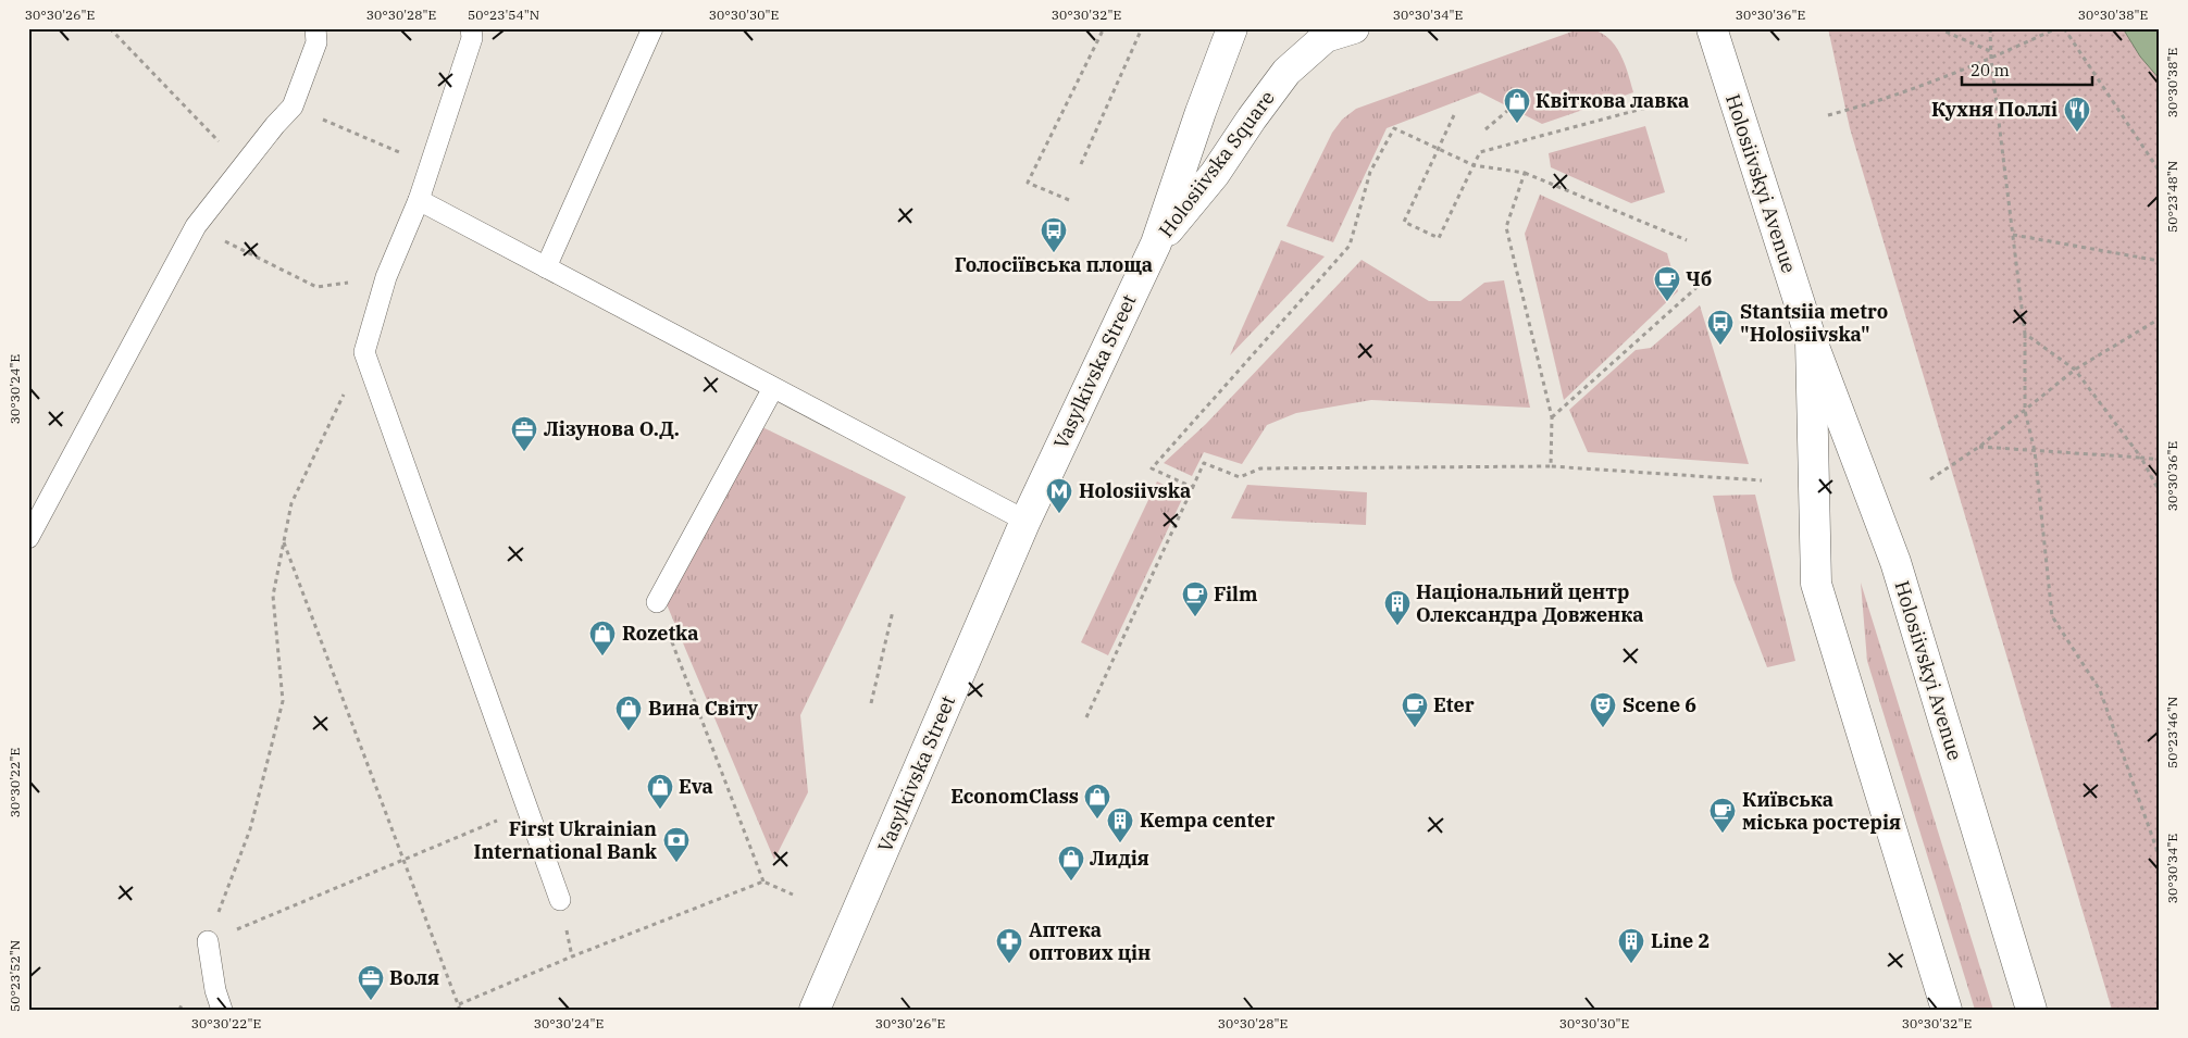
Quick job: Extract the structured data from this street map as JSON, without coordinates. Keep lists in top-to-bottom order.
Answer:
{
  "streets": {
    "main road": ["Holosiivska Square", "Holosiivskyi Avenue", "Vasylkivska Street"]
  },
  "crossings": [
    ["Holosiivska Square", "Vasylkivska Street"]
  ],
  "places": {
    "shop": [
      "Квіткова лавка",
      "Rozetka",
      "Вина Світу",
      "Eva",
      "EconomClass",
      "Лидія"
    ],
    "restaurant": ["Кухня Поллі"],
    "bus stop": ["Голосіївська площа", "Stantsiia metro \"Holosiivska\""],
    "cafe": [
      "Чб",
      "Film",
      "Eter",
      "Київська міська ростерія"
    ],
    "office": ["Лізунова О.Д.", "Воля"],
    "metro station": ["Holosiivska"],
    "building": ["Національний центр Олександра Довженка", "Kempa center", "Line 2"],
    "theatre": ["Scene 6"],
    "bank": ["First Ukrainian International Bank"],
    "pharmacy": ["Аптека оптових цін"]
  },
  "scale_bar": "20 m",
  "coordinates": [
    "30°30'26\"E",
    "30°30'28\"E",
    "50°23'54\"N",
    "30°30'30\"E",
    "30°30'32\"E",
    "30°30'34\"E",
    "30°30'36\"E",
    "30°30'38\"E",
    "50°23'48\"N",
    "30°30'24\"E",
    "50°23'46\"N",
    "30°30'22\"E",
    "50°23'52\"N"
  ]
}
